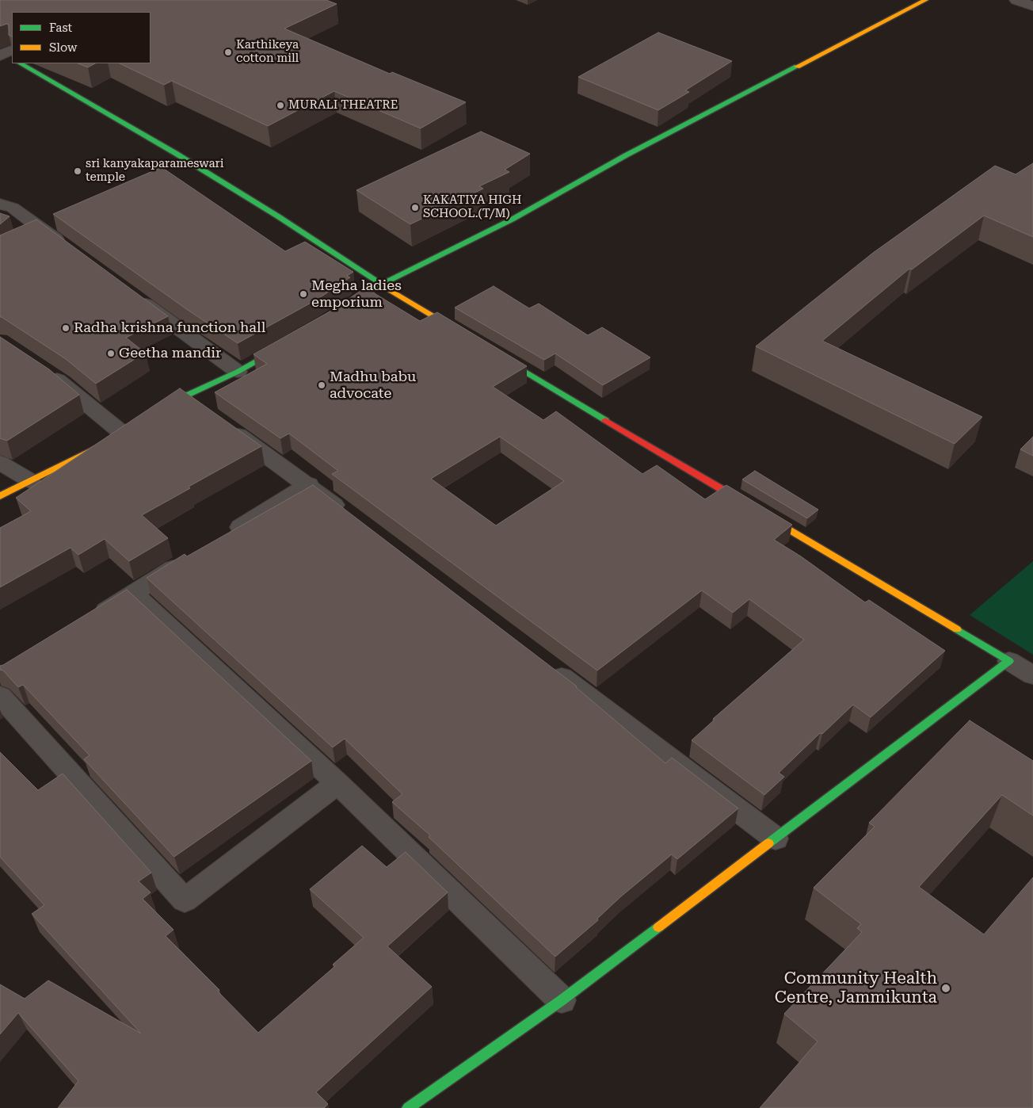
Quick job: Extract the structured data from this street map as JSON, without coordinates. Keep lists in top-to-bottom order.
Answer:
{
  "places": [
    "Karthikeya cotton mill",
    "MURALI THEATRE",
    "sri kanyakaparameswari temple",
    "KAKATIYA HIGH SCHOOL.(T/M)",
    "Megha ladies emporium",
    "Radha krishna function hall",
    "Geetha mandir",
    "Madhu babu advocate",
    "Community Health Centre, Jammikunta"
  ],
  "legend": ["Fast", "Slow"]
}
